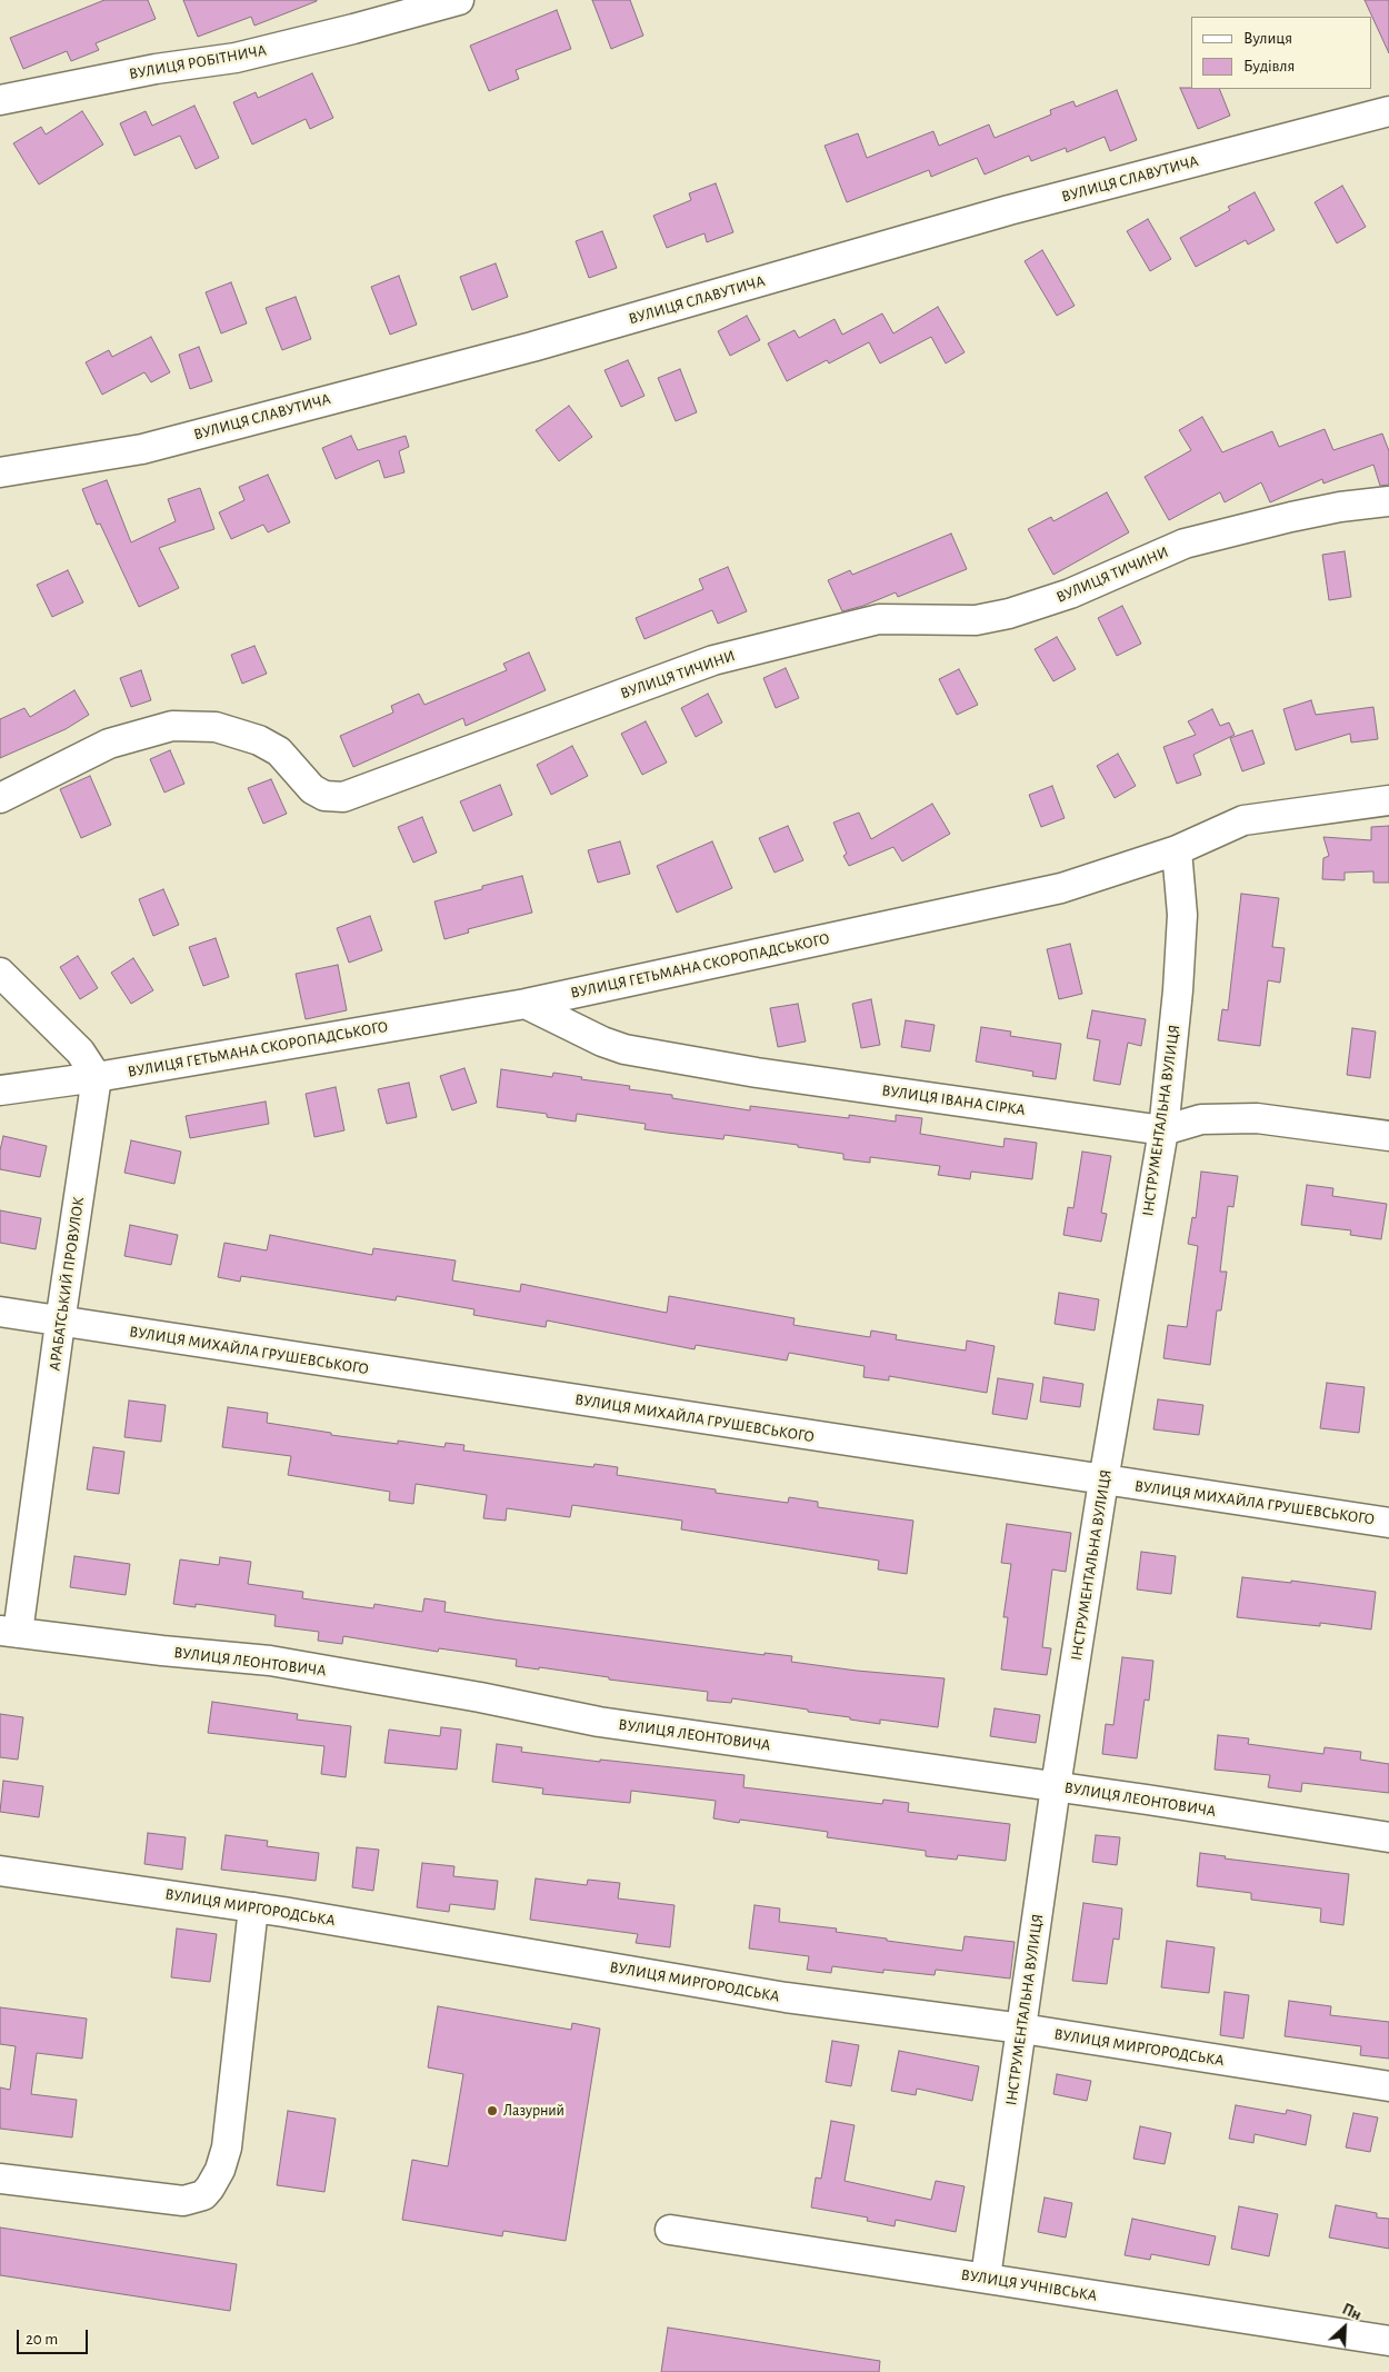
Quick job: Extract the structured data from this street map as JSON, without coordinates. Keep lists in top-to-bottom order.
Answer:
{
  "streets": {
    "street": [
      "ВУЛИЦЯ РОБІТНИЧА",
      "ВУЛИЦЯ СЛАВУТИЧА",
      "ВУЛИЦЯ ТИЧИНИ",
      "ВУЛИЦЯ ГЕТЬМАНА СКОРОПАДСЬКОГО",
      "ВУЛИЦЯ ІВАНА СІРКА",
      "ІНСТРУМЕНТАЛЬНА ВУЛИЦЯ",
      "АРАБАТСЬКИЙ ПРОВУЛОК",
      "ВУЛИЦЯ МИХАЙЛА ГРУШЕВСЬКОГО",
      "ВУЛИЦЯ ЛЕОНТОВИЧА",
      "ВУЛИЦЯ МИРГОРОДСЬКА",
      "ВУЛИЦЯ УЧНІВСЬКА"
    ]
  },
  "crossings": [
    ["ВУЛИЦЯ ГЕТЬМАНА СКОРОПАДСЬКОГО", "ВУЛИЦЯ ІВАНА СІРКА"],
    ["ВУЛИЦЯ ГЕТЬМАНА СКОРОПАДСЬКОГО", "ІНСТРУМЕНТАЛЬНА ВУЛИЦЯ"],
    ["ВУЛИЦЯ ГЕТЬМАНА СКОРОПАДСЬКОГО", "АРАБАТСЬКИЙ ПРОВУЛОК"],
    ["ВУЛИЦЯ ІВАНА СІРКА", "ІНСТРУМЕНТАЛЬНА ВУЛИЦЯ"],
    ["ІНСТРУМЕНТАЛЬНА ВУЛИЦЯ", "ВУЛИЦЯ МИХАЙЛА ГРУШЕВСЬКОГО"],
    ["ІНСТРУМЕНТАЛЬНА ВУЛИЦЯ", "ВУЛИЦЯ ЛЕОНТОВИЧА"],
    ["ІНСТРУМЕНТАЛЬНА ВУЛИЦЯ", "ВУЛИЦЯ МИРГОРОДСЬКА"],
    ["ІНСТРУМЕНТАЛЬНА ВУЛИЦЯ", "ВУЛИЦЯ УЧНІВСЬКА"],
    ["АРАБАТСЬКИЙ ПРОВУЛОК", "ВУЛИЦЯ МИХАЙЛА ГРУШЕВСЬКОГО"],
    ["АРАБАТСЬКИЙ ПРОВУЛОК", "ВУЛИЦЯ ЛЕОНТОВИЧА"]
  ],
  "places": ["Лазурний"],
  "legend": ["Вулиця", "Будівля"],
  "scale_bar": "20 m",
  "north": "top right"
}
